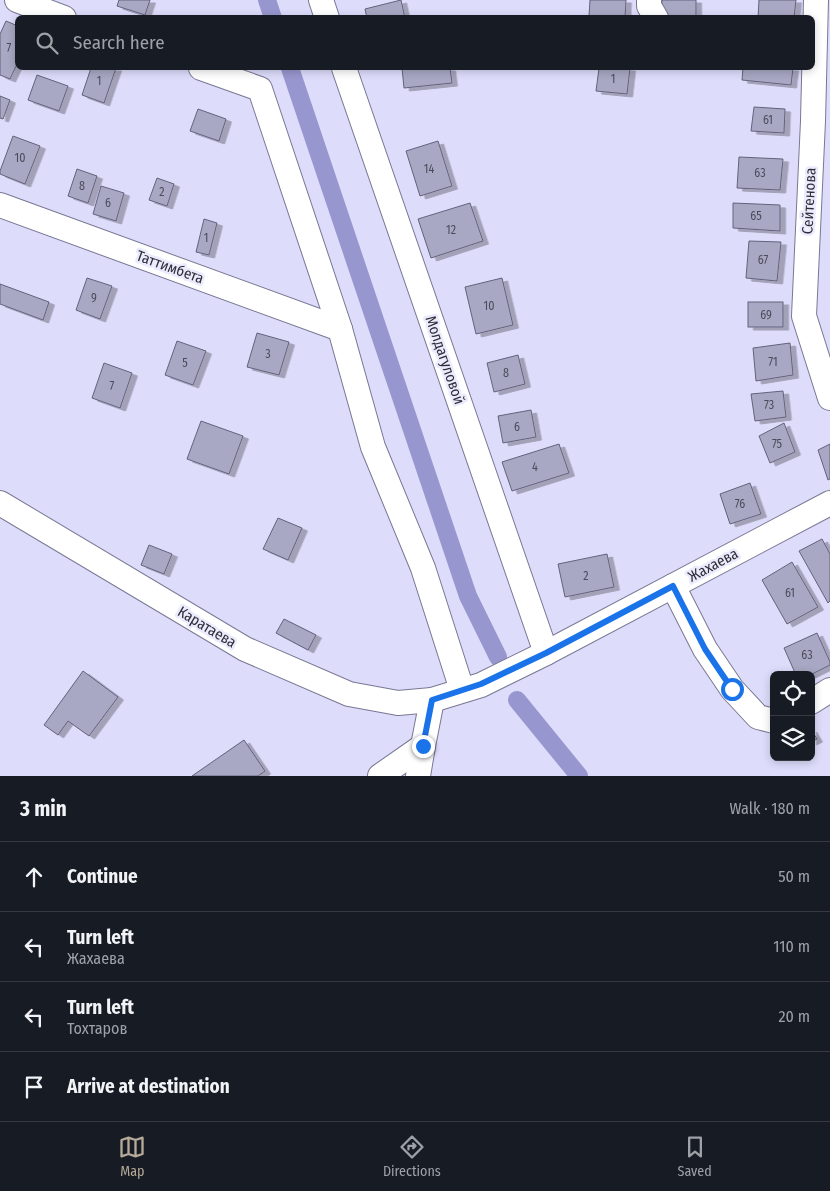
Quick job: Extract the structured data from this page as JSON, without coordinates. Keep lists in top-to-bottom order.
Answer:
{
  "streets": {
    "street": [
      "Сейтенова",
      "Таттимбета",
      "Молдагуловой",
      "Жахаева",
      "Каратаева"
    ]
  },
  "crossings": [
    ["Молдагуловой", "Жахаева"],
    ["Жахаева", "Каратаева"]
  ],
  "house_numbers": [
    "7",
    "1",
    "1",
    "61",
    "10",
    "14",
    "63",
    "8",
    "2",
    "6",
    "65",
    "12",
    "1",
    "67",
    "9",
    "10",
    "69",
    "3",
    "71",
    "5",
    "8",
    "7",
    "73",
    "6",
    "75",
    "4",
    "76",
    "2",
    "61",
    "63"
  ],
  "page": {
    "search": "Search here",
    "heading": ["3 min", "Walk · 180 m"],
    "list": [
      ["Continue", "50 m"],
      ["Turn left", "Жахаева", "110 m"],
      ["Turn left", "Тохтаров", "20 m"],
      "Arrive at destination"
    ],
    "nav": ["Map", "Directions", "Saved"]
  }
}
